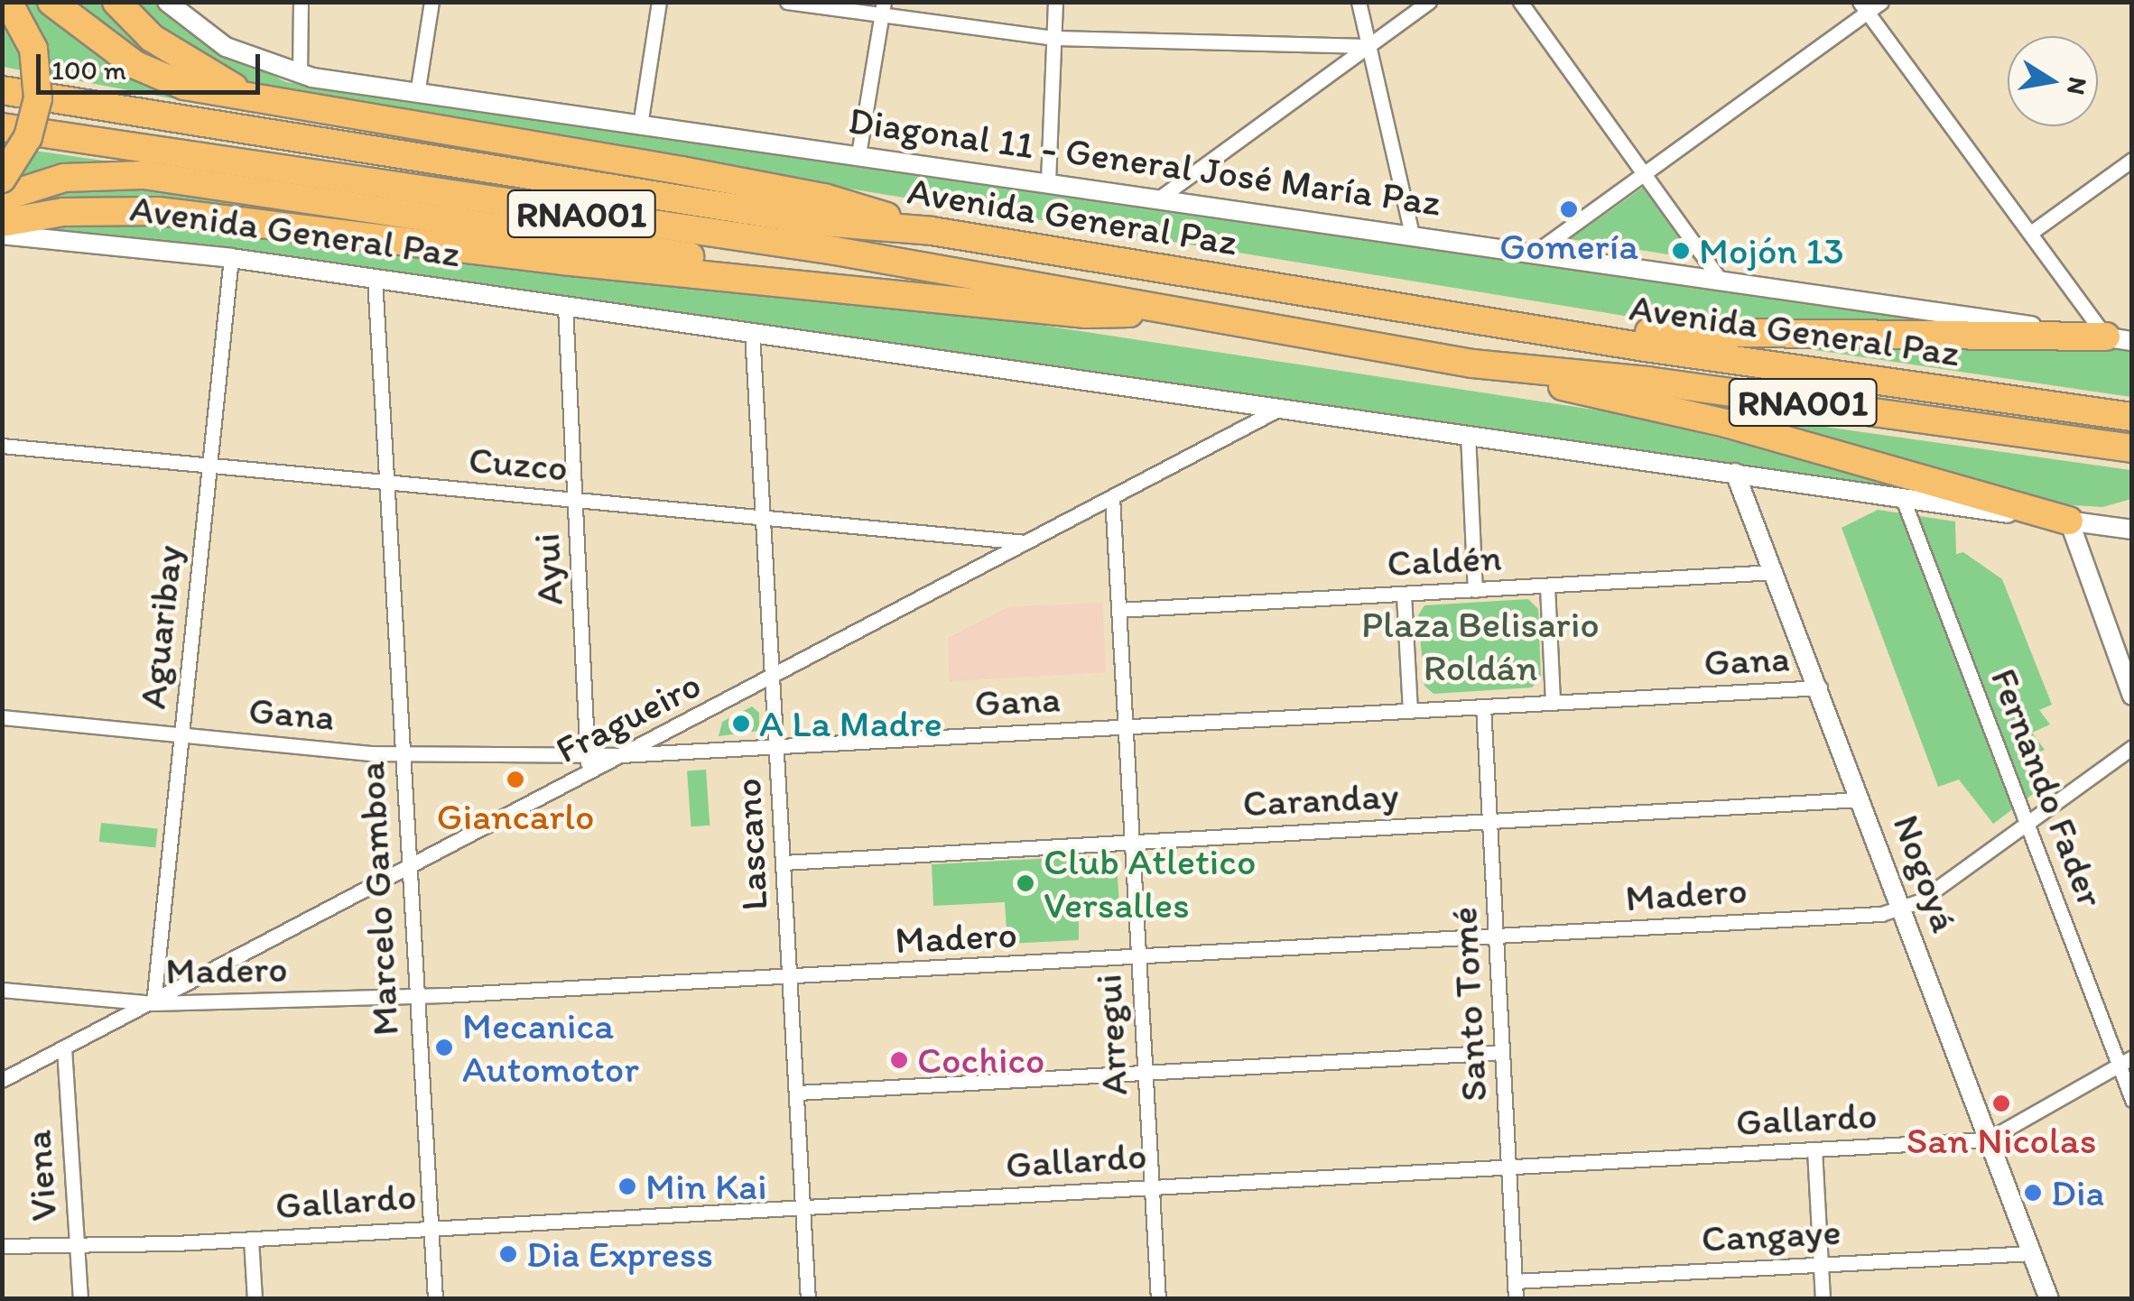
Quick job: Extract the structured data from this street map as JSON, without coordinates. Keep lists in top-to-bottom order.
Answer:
{
  "streets": {
    "highway": ["RNA001", "Avenida General Paz"],
    "street": [
      "Diagonal 11 - General José María Paz",
      "Cuzco",
      "Caldén",
      "Ayui",
      "Aguaribay",
      "Gana",
      "Fragueiro",
      "Fernando Fader",
      "Caranday",
      "Lascano",
      "Nogoyá",
      "Madero",
      "Marcelo Gamboa",
      "Santo Tomé",
      "Arregui",
      "Gallardo",
      "Viena",
      "Cangaye"
    ]
  },
  "crossings": [
    ["Avenida General Paz", "Ayui"],
    ["Avenida General Paz", "Aguaribay"],
    ["Avenida General Paz", "Fragueiro"],
    ["Avenida General Paz", "Fernando Fader"],
    ["Avenida General Paz", "Lascano"],
    ["Avenida General Paz", "Nogoyá"],
    ["Avenida General Paz", "Marcelo Gamboa"],
    ["Cuzco", "Ayui"],
    ["Cuzco", "Aguaribay"],
    ["Cuzco", "Fragueiro"],
    ["Cuzco", "Lascano"],
    ["Cuzco", "Marcelo Gamboa"],
    ["Caldén", "Nogoyá"],
    ["Caldén", "Arregui"],
    ["Ayui", "Gana"],
    ["Ayui", "Fragueiro"],
    ["Aguaribay", "Gana"],
    ["Aguaribay", "Fragueiro"],
    ["Aguaribay", "Madero"],
    ["Gana", "Fragueiro"],
    ["Gana", "Lascano"],
    ["Gana", "Nogoyá"],
    ["Gana", "Marcelo Gamboa"],
    ["Gana", "Santo Tomé"],
    ["Gana", "Arregui"],
    ["Fragueiro", "Lascano"],
    ["Fragueiro", "Madero"],
    ["Fragueiro", "Marcelo Gamboa"],
    ["Fragueiro", "Arregui"],
    ["Fragueiro", "Viena"],
    ["Fernando Fader", "Gallardo"],
    ["Caranday", "Lascano"],
    ["Caranday", "Nogoyá"],
    ["Caranday", "Santo Tomé"],
    ["Caranday", "Arregui"],
    ["Lascano", "Madero"],
    ["Lascano", "Gallardo"],
    ["Nogoyá", "Madero"],
    ["Nogoyá", "Gallardo"],
    ["Nogoyá", "Cangaye"],
    ["Madero", "Marcelo Gamboa"],
    ["Madero", "Santo Tomé"],
    ["Madero", "Arregui"],
    ["Marcelo Gamboa", "Gallardo"],
    ["Santo Tomé", "Gallardo"],
    ["Santo Tomé", "Cangaye"],
    ["Arregui", "Gallardo"],
    ["Gallardo", "Viena"]
  ],
  "parks": ["Plaza Belisario Roldán"],
  "places": [
    "Gomería",
    "Mojón 13",
    "A La Madre",
    "Giancarlo",
    "Club Atletico Versalles",
    "Mecanica Automotor",
    "Cochico",
    "San Nicolas",
    "Min Kai",
    "Dia",
    "Dia Express"
  ],
  "scale_bar": "100 m",
  "north": "right"
}
